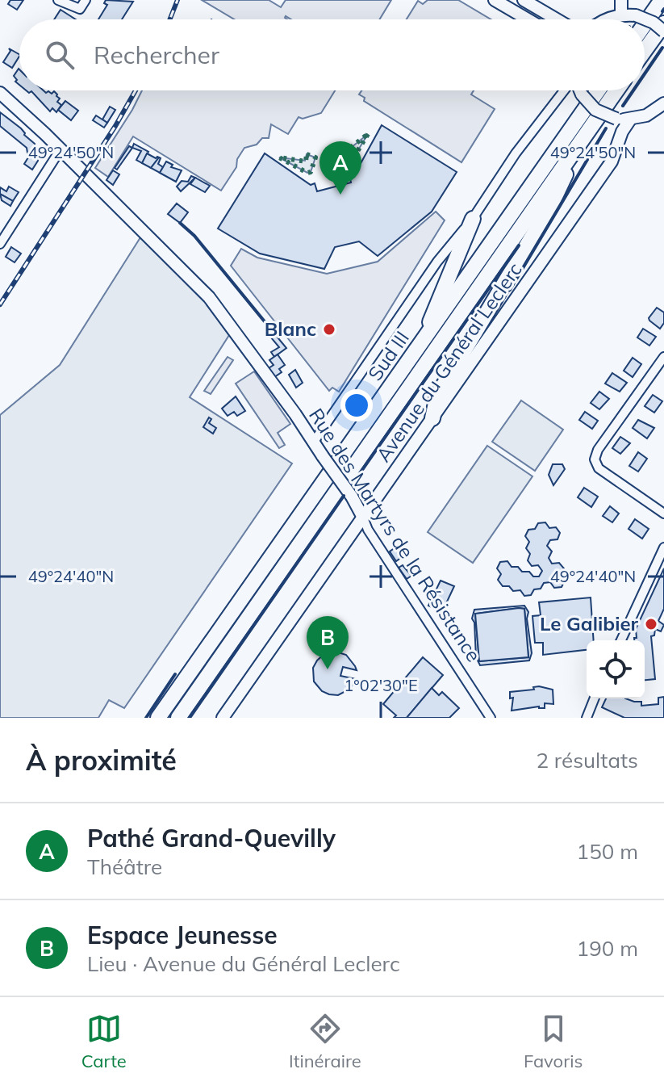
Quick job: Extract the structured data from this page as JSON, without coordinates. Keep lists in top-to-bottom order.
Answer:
{
  "streets": {
    "highway": ["Sud III"],
    "street": ["Avenue du Général Leclerc", "Rue des Martyrs de la Résistance"]
  },
  "crossings": [
    ["Avenue du Général Leclerc", "Rue des Martyrs de la Résistance"]
  ],
  "places": ["Blanc", "Le Galibier"],
  "page": {
    "search": "Rechercher",
    "pins": ["A", "B"],
    "heading": ["À proximité", "2 résultats"],
    "list": [
      {
        "mark": "A",
        "name": "Pathé Grand-Quevilly",
        "note": "Théâtre",
        "value": "150 m"
      },
      {
        "mark": "B",
        "name": "Espace Jeunesse",
        "note": "Lieu · Avenue du Général Leclerc",
        "value": "190 m"
      }
    ],
    "nav": ["Carte", "Itinéraire", "Favoris"]
  },
  "coordinates": ["49°24'50\"N", "49°24'40\"N", "1°02'30\"E"]
}
